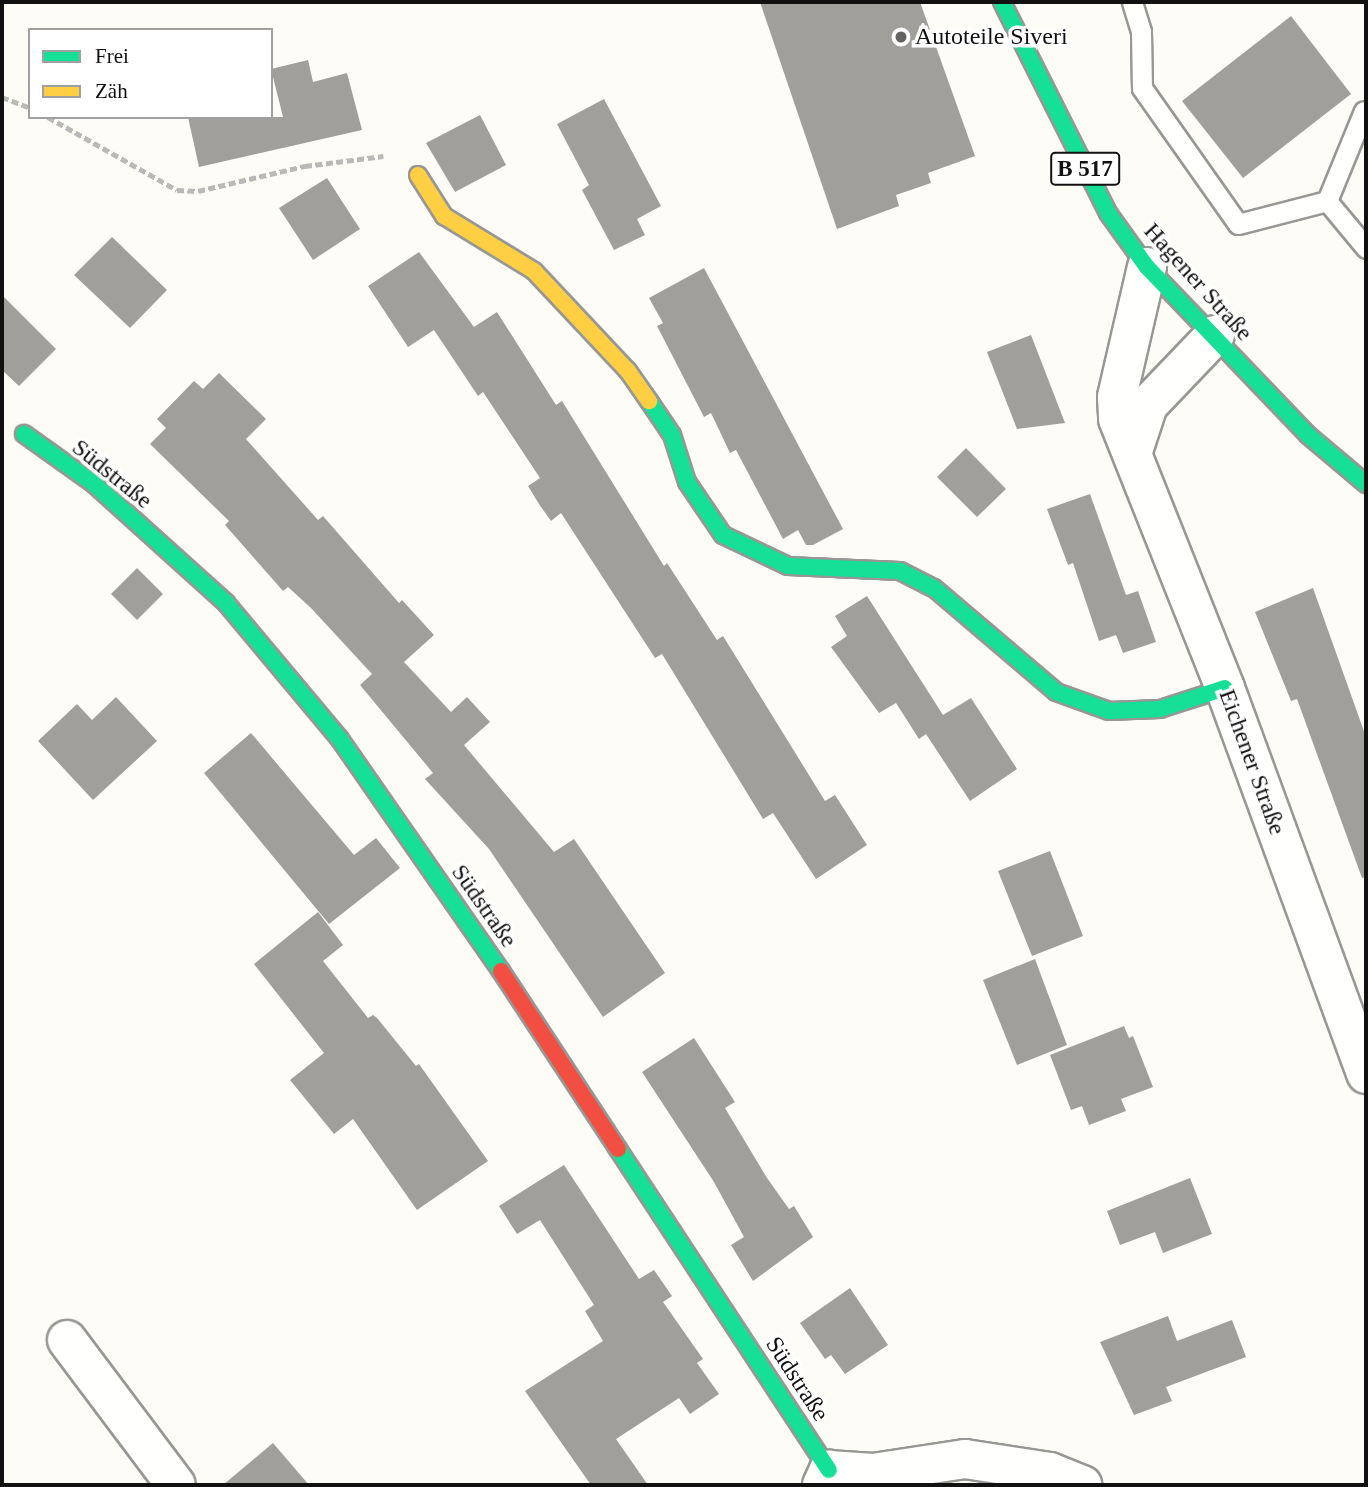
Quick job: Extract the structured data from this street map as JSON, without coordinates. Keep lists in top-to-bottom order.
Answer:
{
  "streets": {
    "street": [
      "B 517",
      "Hagener Straße",
      "Südstraße",
      "Eichener Straße"
    ]
  },
  "crossings": [
    ["Hagener Straße", "Eichener Straße"]
  ],
  "places": ["Autoteile Siveri"],
  "legend": ["Frei", "Zäh"]
}
